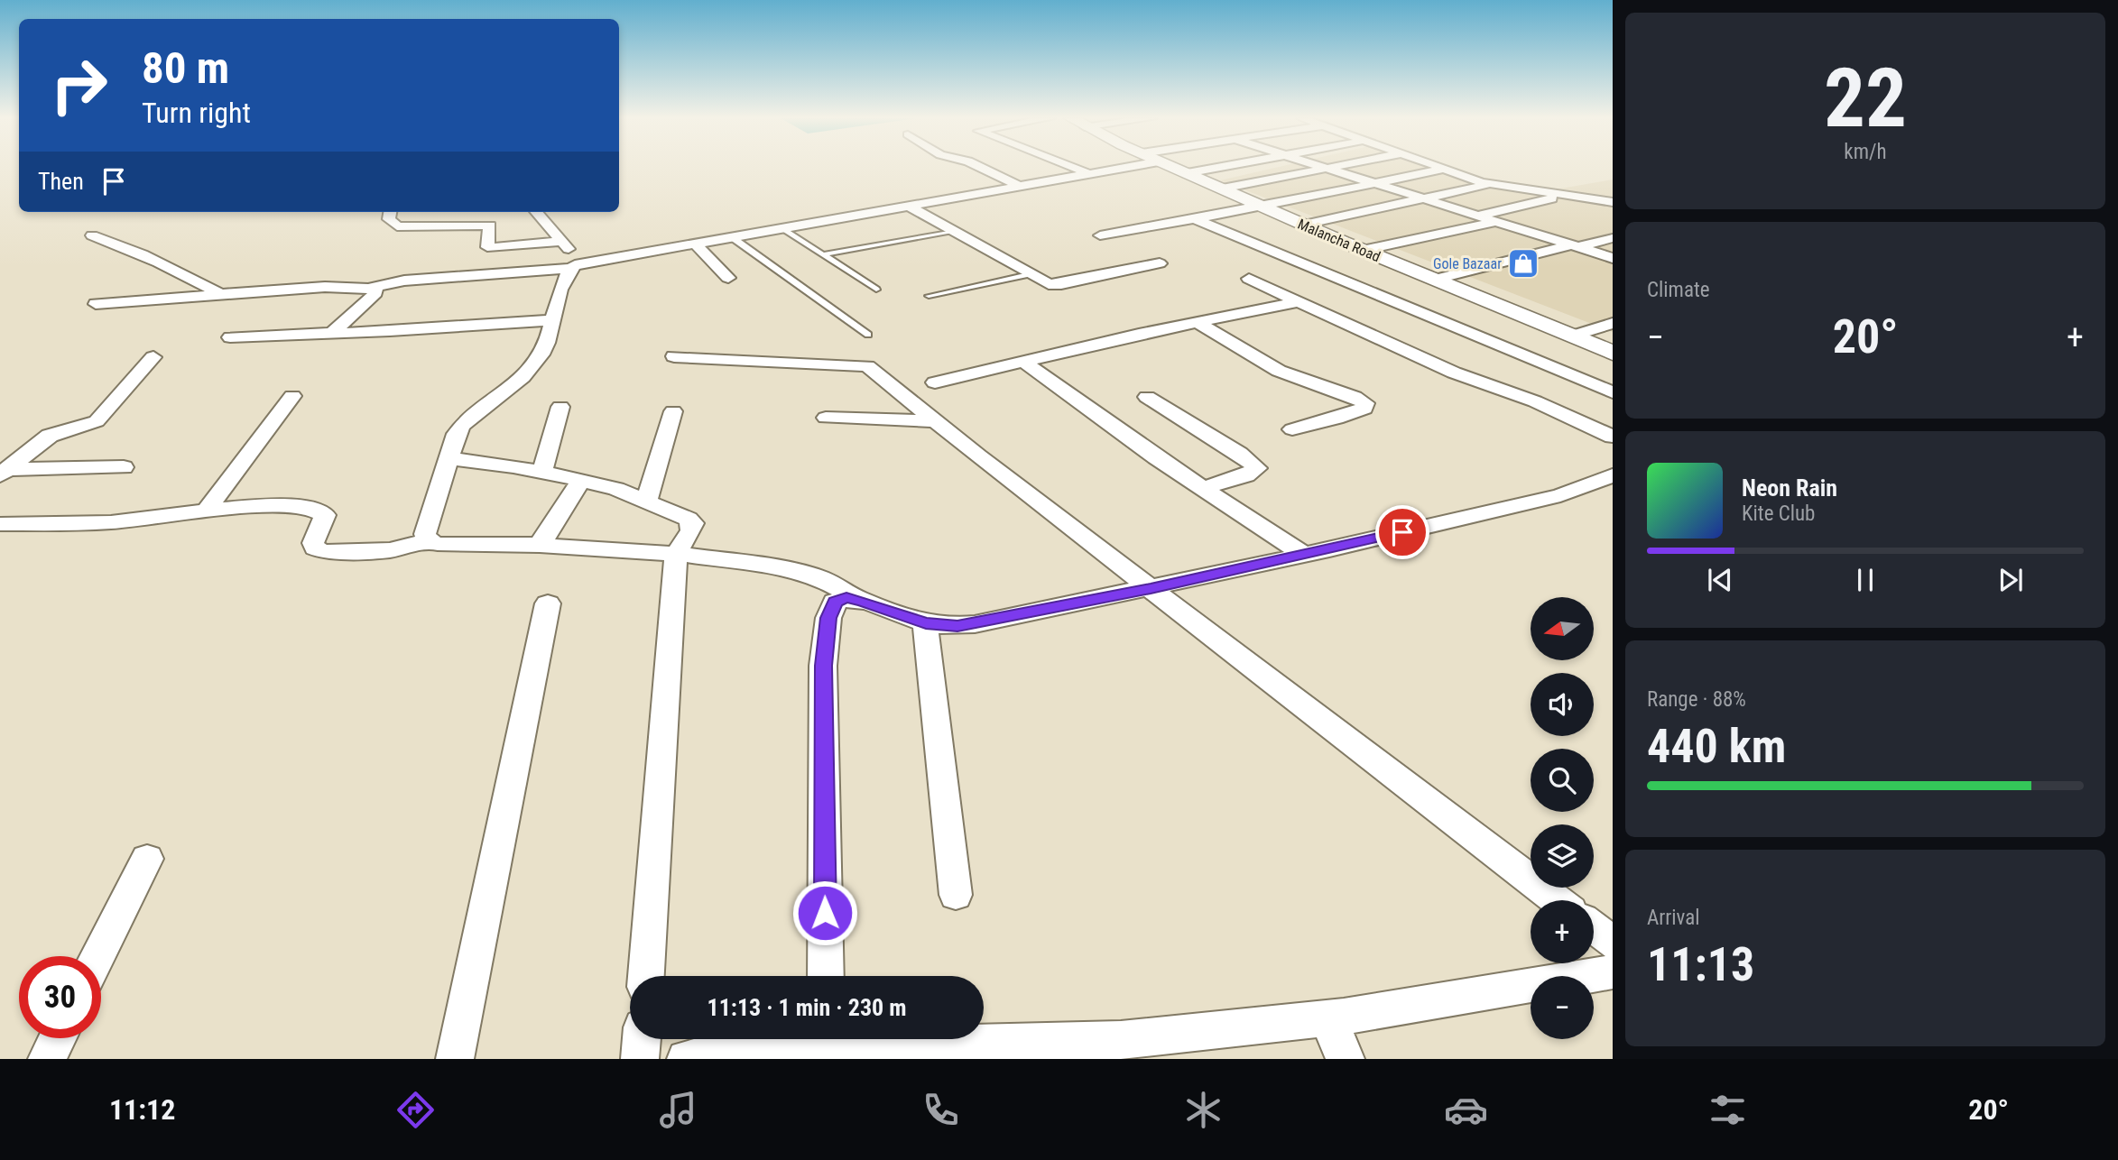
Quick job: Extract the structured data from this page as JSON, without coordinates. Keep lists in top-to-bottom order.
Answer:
{
  "streets": {
    "main road": ["Malancha Road"]
  },
  "places": {
    "shop": ["Gole Bazaar"]
  },
  "north": "left",
  "page": {
    "tile": [
      ["22", "km/h"],
      "Climate",
      ["Range · 88%", "440 km"],
      ["Arrival", "11:13"]
    ],
    "turn": ["80 m", "Turn right"],
    "then": "Then",
    "heat": ["−", "20°", "+"],
    "song": ["Neon Rain", "Kite Club"],
    "map_buttons": ["+", "−"],
    "limit": "30",
    "trip": "11:13 · 1 min · 230 m",
    "tabs": ["11:12", "20°"]
  }
}
